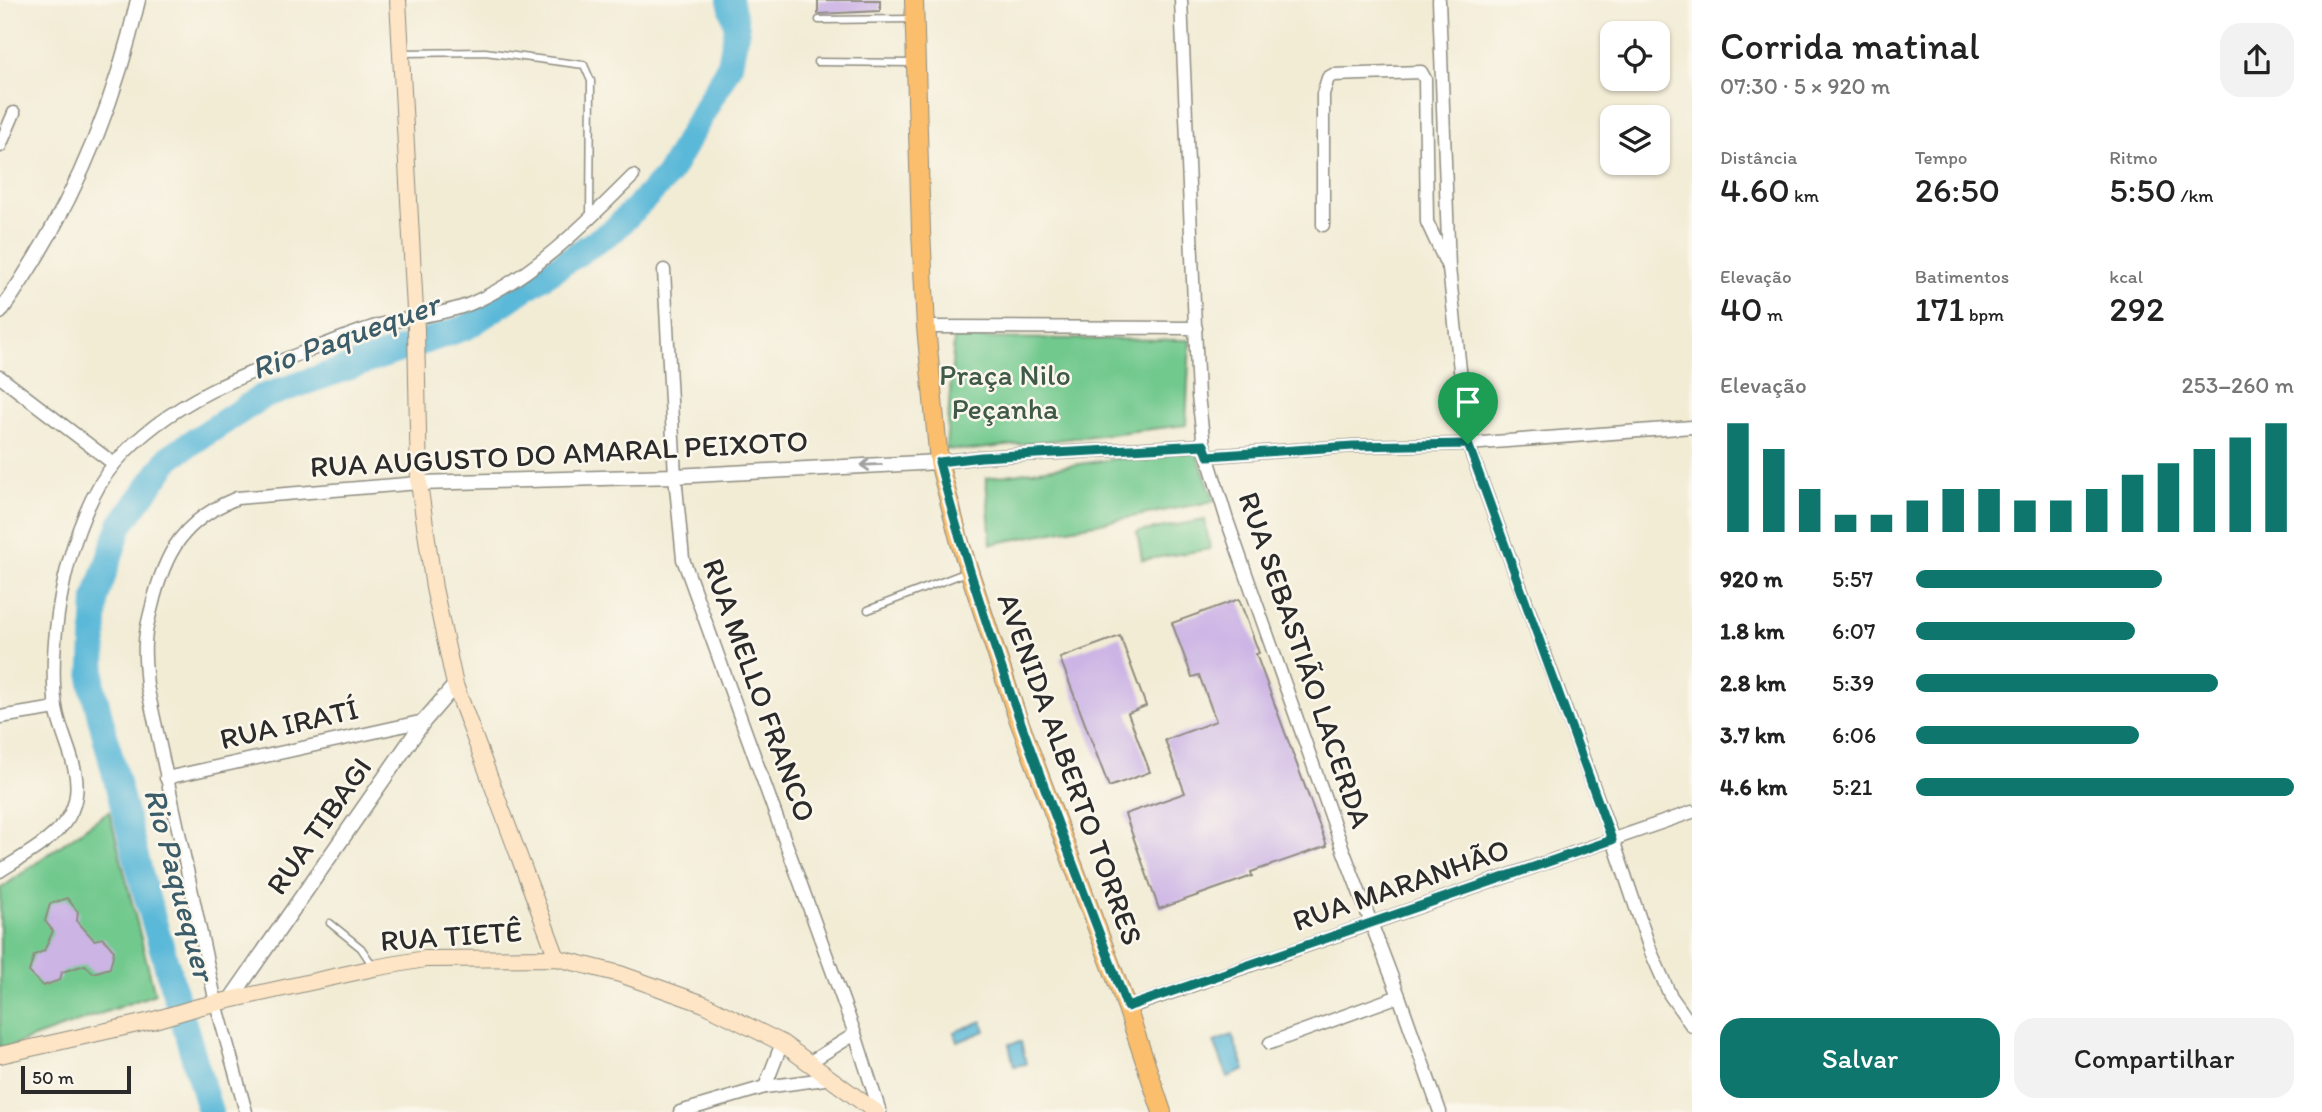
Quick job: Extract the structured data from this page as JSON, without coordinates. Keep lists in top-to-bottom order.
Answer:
{
  "streets": {
    "main road": ["AVENIDA ALBERTO TORRES", "RUA TIETÊ"],
    "street": [
      "RUA AUGUSTO DO AMARAL PEIXOTO",
      "RUA SEBASTIÃO LACERDA",
      "RUA MELLO FRANCO",
      "RUA IRATÍ",
      "RUA TIBAGI",
      "RUA MARANHÃO"
    ]
  },
  "crossings": [
    ["RUA AUGUSTO DO AMARAL PEIXOTO", "RUA SEBASTIÃO LACERDA"],
    ["RUA AUGUSTO DO AMARAL PEIXOTO", "RUA MELLO FRANCO"],
    ["RUA AUGUSTO DO AMARAL PEIXOTO", "RUA IRATÍ"],
    ["RUA AUGUSTO DO AMARAL PEIXOTO", "AVENIDA ALBERTO TORRES"],
    ["RUA AUGUSTO DO AMARAL PEIXOTO", "RUA TIBAGI"],
    ["RUA AUGUSTO DO AMARAL PEIXOTO", "RUA TIETÊ"],
    ["RUA SEBASTIÃO LACERDA", "RUA MARANHÃO"],
    ["RUA MELLO FRANCO", "RUA TIETÊ"],
    ["RUA IRATÍ", "RUA TIBAGI"],
    ["AVENIDA ALBERTO TORRES", "RUA MARANHÃO"],
    ["RUA TIBAGI", "RUA TIETÊ"]
  ],
  "water": ["Rio Paquequer"],
  "parks": ["Praça Nilo Peçanha"],
  "scale_bar": "50 m",
  "page": {
    "heading": ["Corrida matinal", "07:30 · 5 × 920 m"],
    "stats": [
      ["Distância", "4.60 km"],
      ["Tempo", "26:50"],
      ["Ritmo", "5:50 /km"],
      ["Elevação", "40 m"],
      ["Batimentos", "171 bpm"],
      ["kcal", "292"]
    ],
    "chart": ["Elevação", "253–260 m"],
    "list": [
      {
        "name": "920 m",
        "note": "5:57"
      },
      {
        "name": "1.8 km",
        "note": "6:07"
      },
      {
        "name": "2.8 km",
        "note": "5:39"
      },
      {
        "name": "3.7 km",
        "note": "6:06"
      },
      {
        "name": "4.6 km",
        "note": "5:21"
      }
    ],
    "buttons": ["Salvar", "Compartilhar"],
    "scale": "50 m"
  }
}
